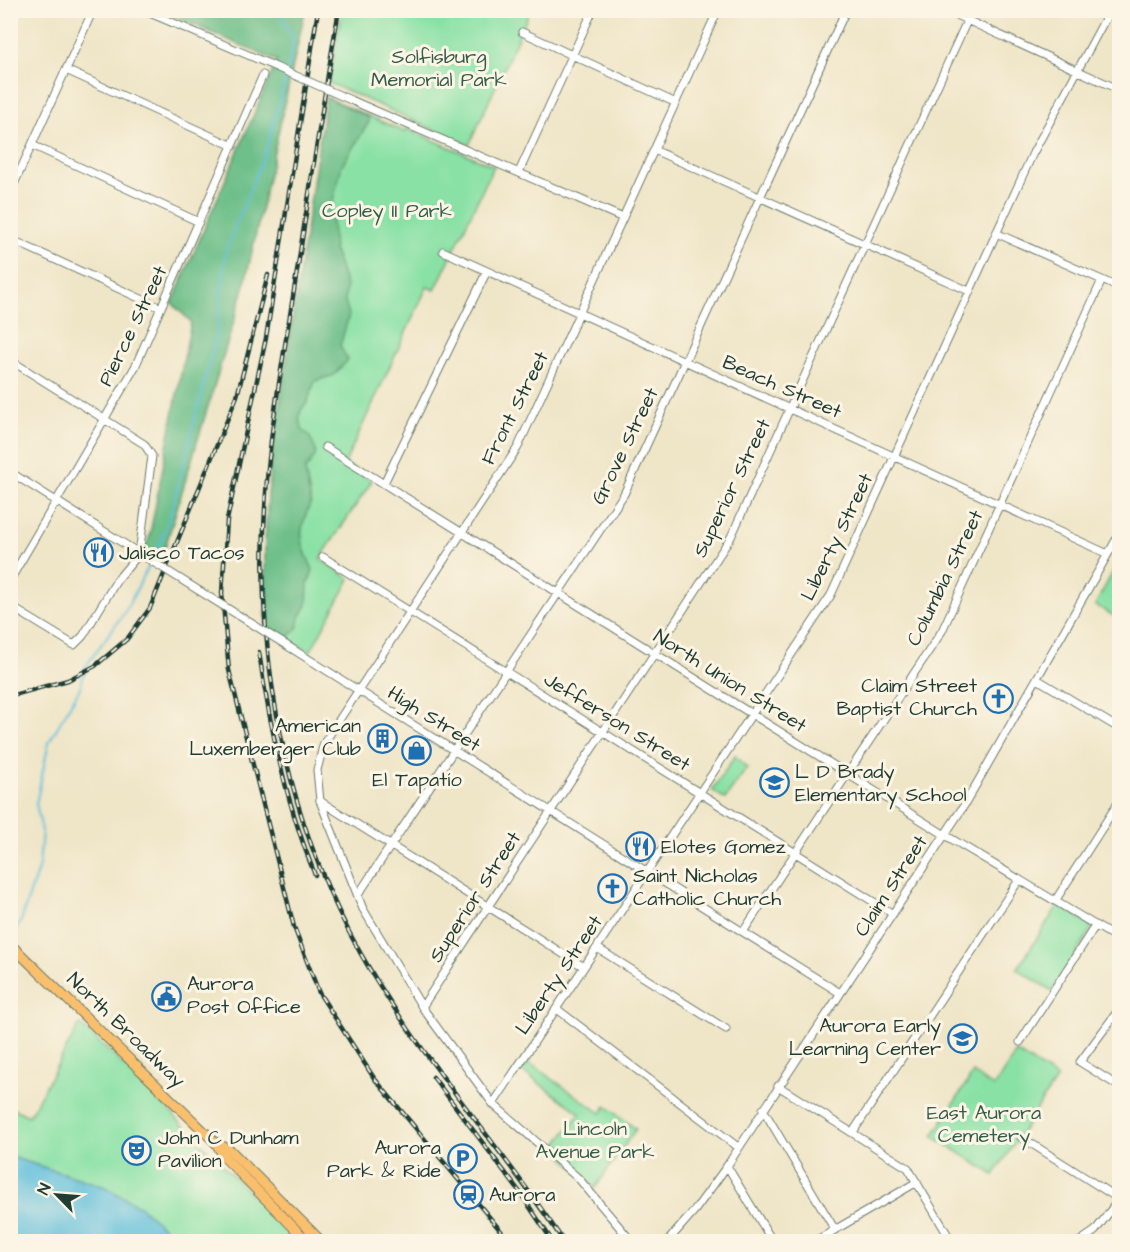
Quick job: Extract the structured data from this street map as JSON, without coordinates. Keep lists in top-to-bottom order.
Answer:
{
  "streets": {
    "main road": ["North Broadway"],
    "street": [
      "Pierce Street",
      "Beach Street",
      "Front Street",
      "Grove Street",
      "Superior Street",
      "Liberty Street",
      "Columbia Street",
      "North Union Street",
      "High Street",
      "Jefferson Street",
      "Claim Street"
    ]
  },
  "crossings": [
    ["Pierce Street", "High Street"],
    ["Beach Street", "Front Street"],
    ["Beach Street", "Grove Street"],
    ["Beach Street", "Superior Street"],
    ["Beach Street", "Liberty Street"],
    ["Beach Street", "Columbia Street"],
    ["Beach Street", "Claim Street"],
    ["Front Street", "Grove Street"],
    ["Front Street", "Superior Street"],
    ["Front Street", "Liberty Street"],
    ["Front Street", "North Union Street"],
    ["Front Street", "High Street"],
    ["Front Street", "Jefferson Street"],
    ["Grove Street", "North Union Street"],
    ["Grove Street", "High Street"],
    ["Grove Street", "Jefferson Street"],
    ["Superior Street", "North Union Street"],
    ["Superior Street", "High Street"],
    ["Superior Street", "Jefferson Street"],
    ["Liberty Street", "North Union Street"],
    ["Liberty Street", "High Street"],
    ["Liberty Street", "Jefferson Street"],
    ["Columbia Street", "North Union Street"],
    ["Columbia Street", "High Street"],
    ["Columbia Street", "Jefferson Street"],
    ["North Union Street", "Claim Street"],
    ["High Street", "Claim Street"],
    ["Jefferson Street", "Claim Street"]
  ],
  "parks": [
    "Solfisburg Memorial Park",
    "Copley II Park",
    "East Aurora Cemetery",
    "Lincoln Avenue Park"
  ],
  "places": {
    "restaurant": ["Jalisco Tacos", "Elotes Gomez"],
    "church": ["Claim Street Baptist Church", "Saint Nicholas Catholic Church"],
    "building": ["American Luxemberger Club"],
    "shop": ["El Tapatío"],
    "school or university": ["L D Brady Elementary School", "Aurora Early Learning Center"],
    "public building": ["Aurora Post Office"],
    "theatre": ["John C Dunham Pavilion"],
    "parking": ["Aurora Park & Ride"],
    "station": ["Aurora"]
  },
  "north": "top left"
}
